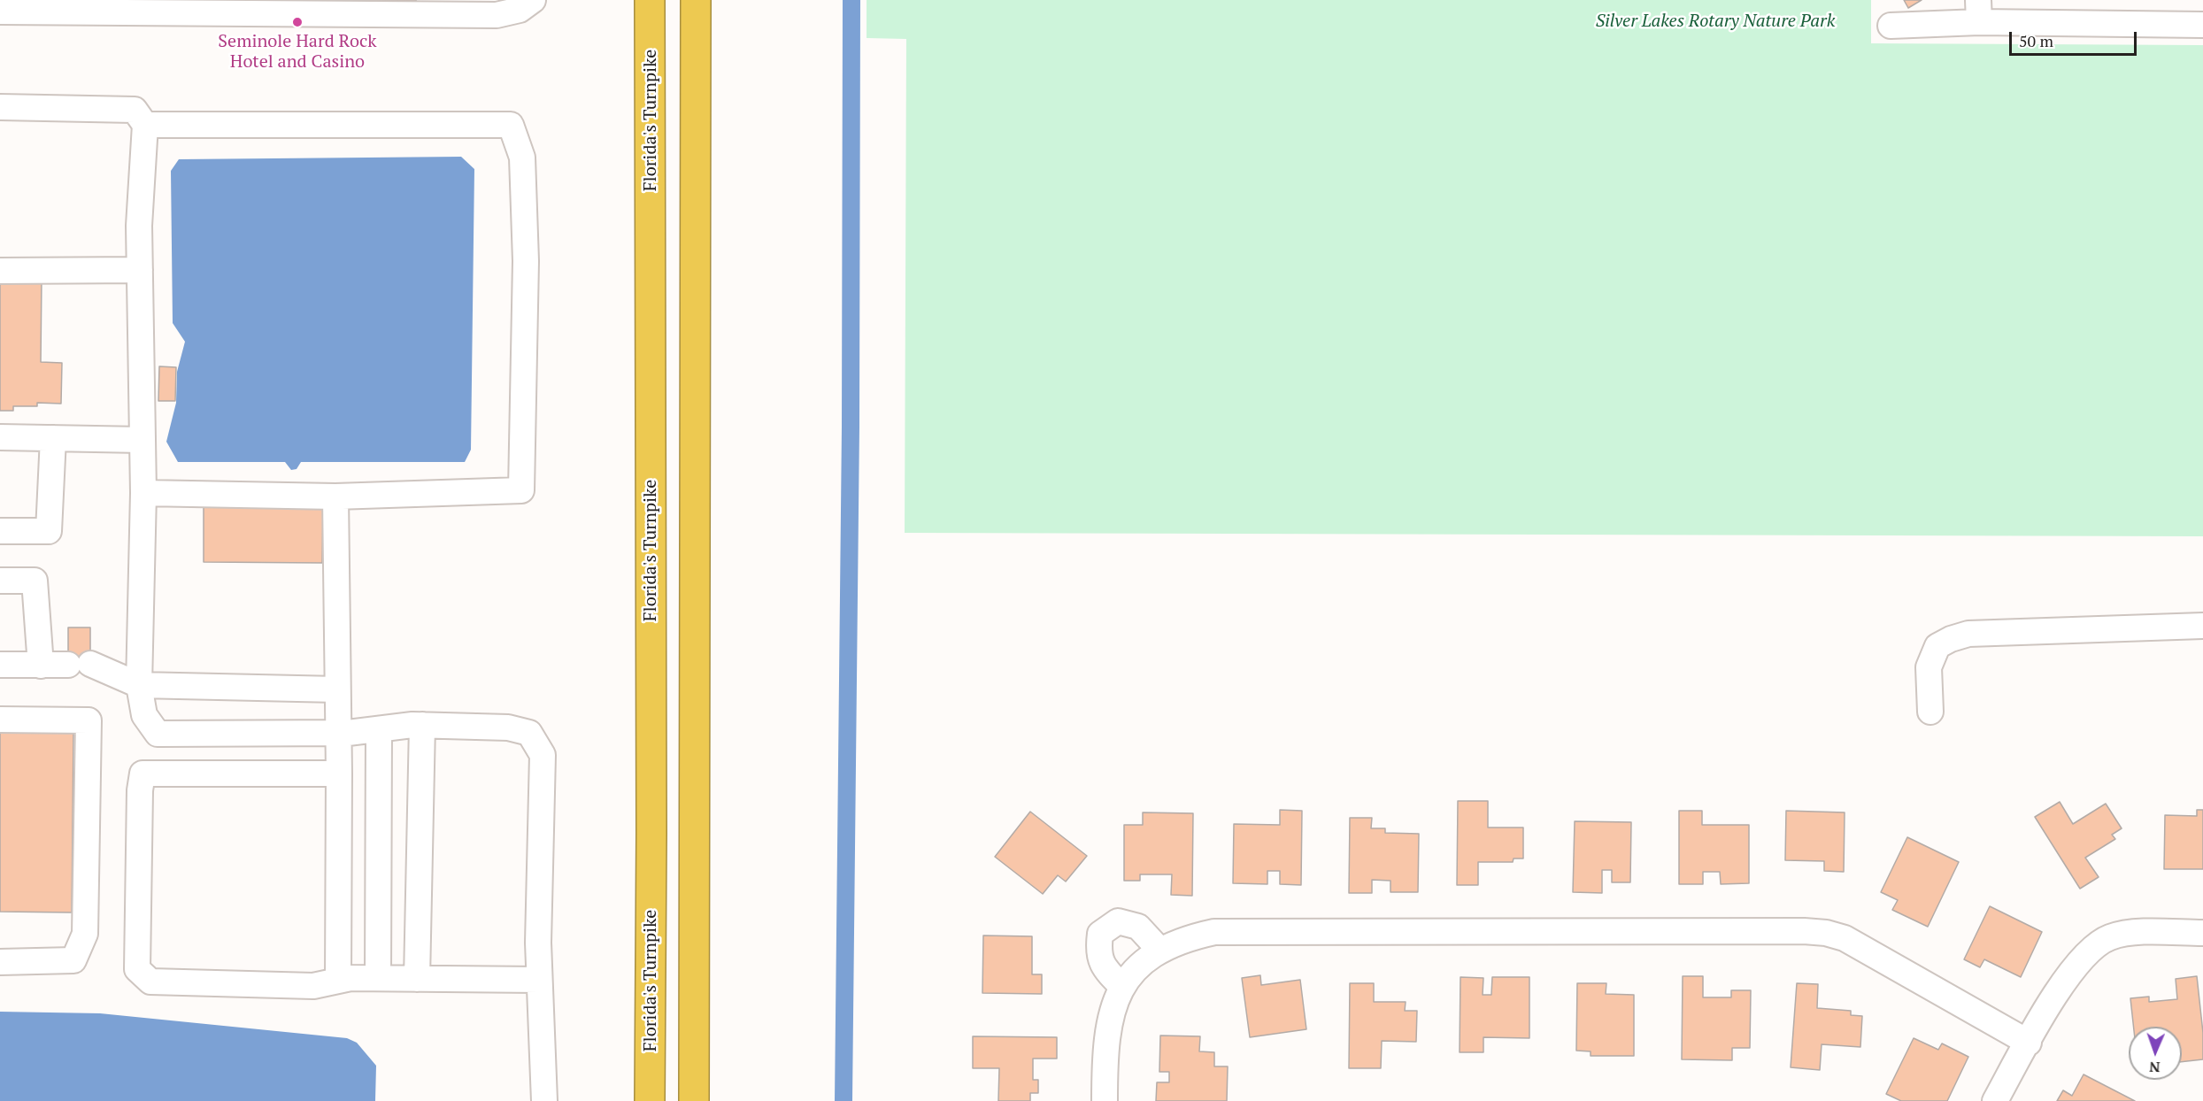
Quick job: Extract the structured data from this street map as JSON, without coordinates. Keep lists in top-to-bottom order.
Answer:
{
  "streets": {
    "highway": ["Florida's Turnpike"]
  },
  "parks": ["Silver Lakes Rotary Nature Park"],
  "places": ["Seminole Hard Rock Hotel and Casino"],
  "scale_bar": "50 m",
  "north": "bottom"
}
